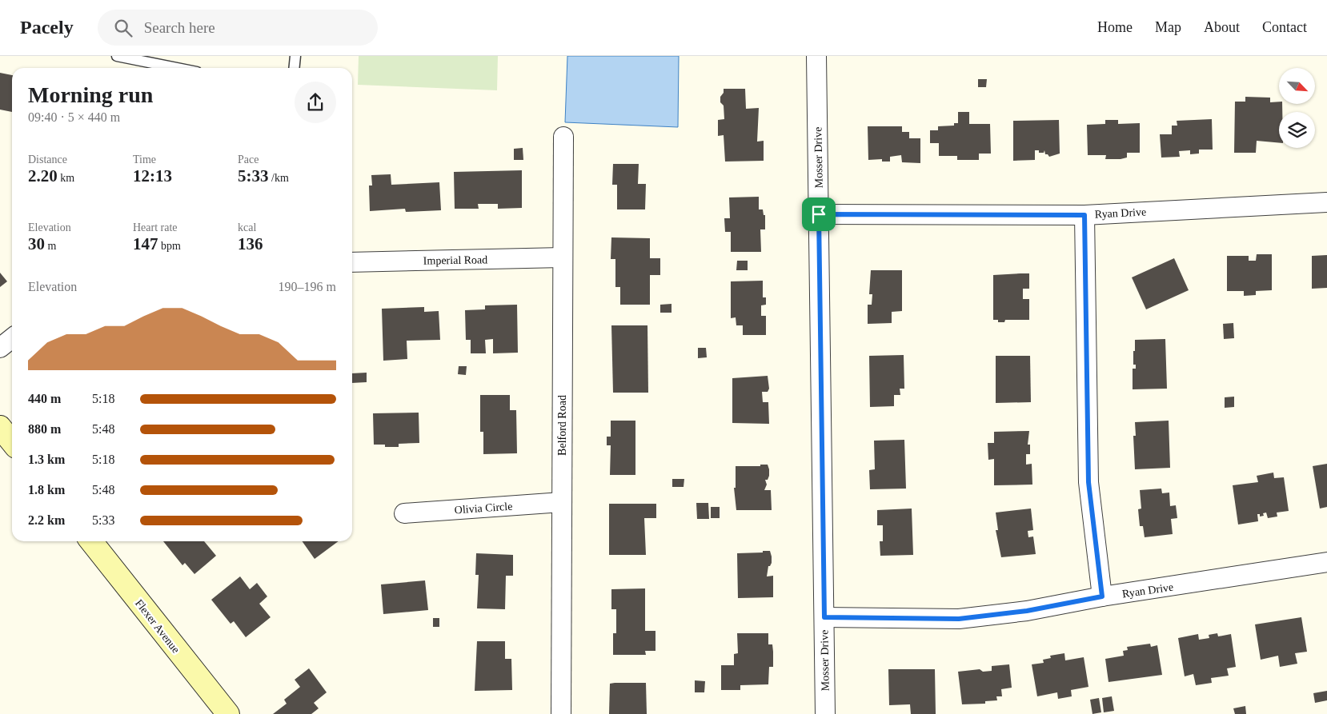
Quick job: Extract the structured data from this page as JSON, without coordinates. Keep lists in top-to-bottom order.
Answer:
{
  "streets": {
    "street": [
      "Mosser Drive",
      "Ryan Drive",
      "Imperial Road",
      "Belford Road",
      "Olivia Circle",
      "Flexer Avenue"
    ]
  },
  "crossings": [
    ["Mosser Drive", "Ryan Drive"],
    ["Imperial Road", "Belford Road"],
    ["Belford Road", "Olivia Circle"]
  ],
  "north": "bottom right",
  "page": {
    "header": "Pacely",
    "search": "Search here",
    "nav": [
      "Home",
      "Map",
      "About",
      "Contact"
    ],
    "heading": ["Morning run", "09:40 · 5 × 440 m"],
    "stats": [
      ["Distance", "2.20 km"],
      ["Time", "12:13"],
      ["Pace", "5:33 /km"],
      ["Elevation", "30 m"],
      ["Heart rate", "147 bpm"],
      ["kcal", "136"]
    ],
    "chart": ["Elevation", "190–196 m"],
    "list": [
      {
        "name": "440 m",
        "note": "5:18"
      },
      {
        "name": "880 m",
        "note": "5:48"
      },
      {
        "name": "1.3 km",
        "note": "5:18"
      },
      {
        "name": "1.8 km",
        "note": "5:48"
      },
      {
        "name": "2.2 km",
        "note": "5:33"
      }
    ]
  }
}
